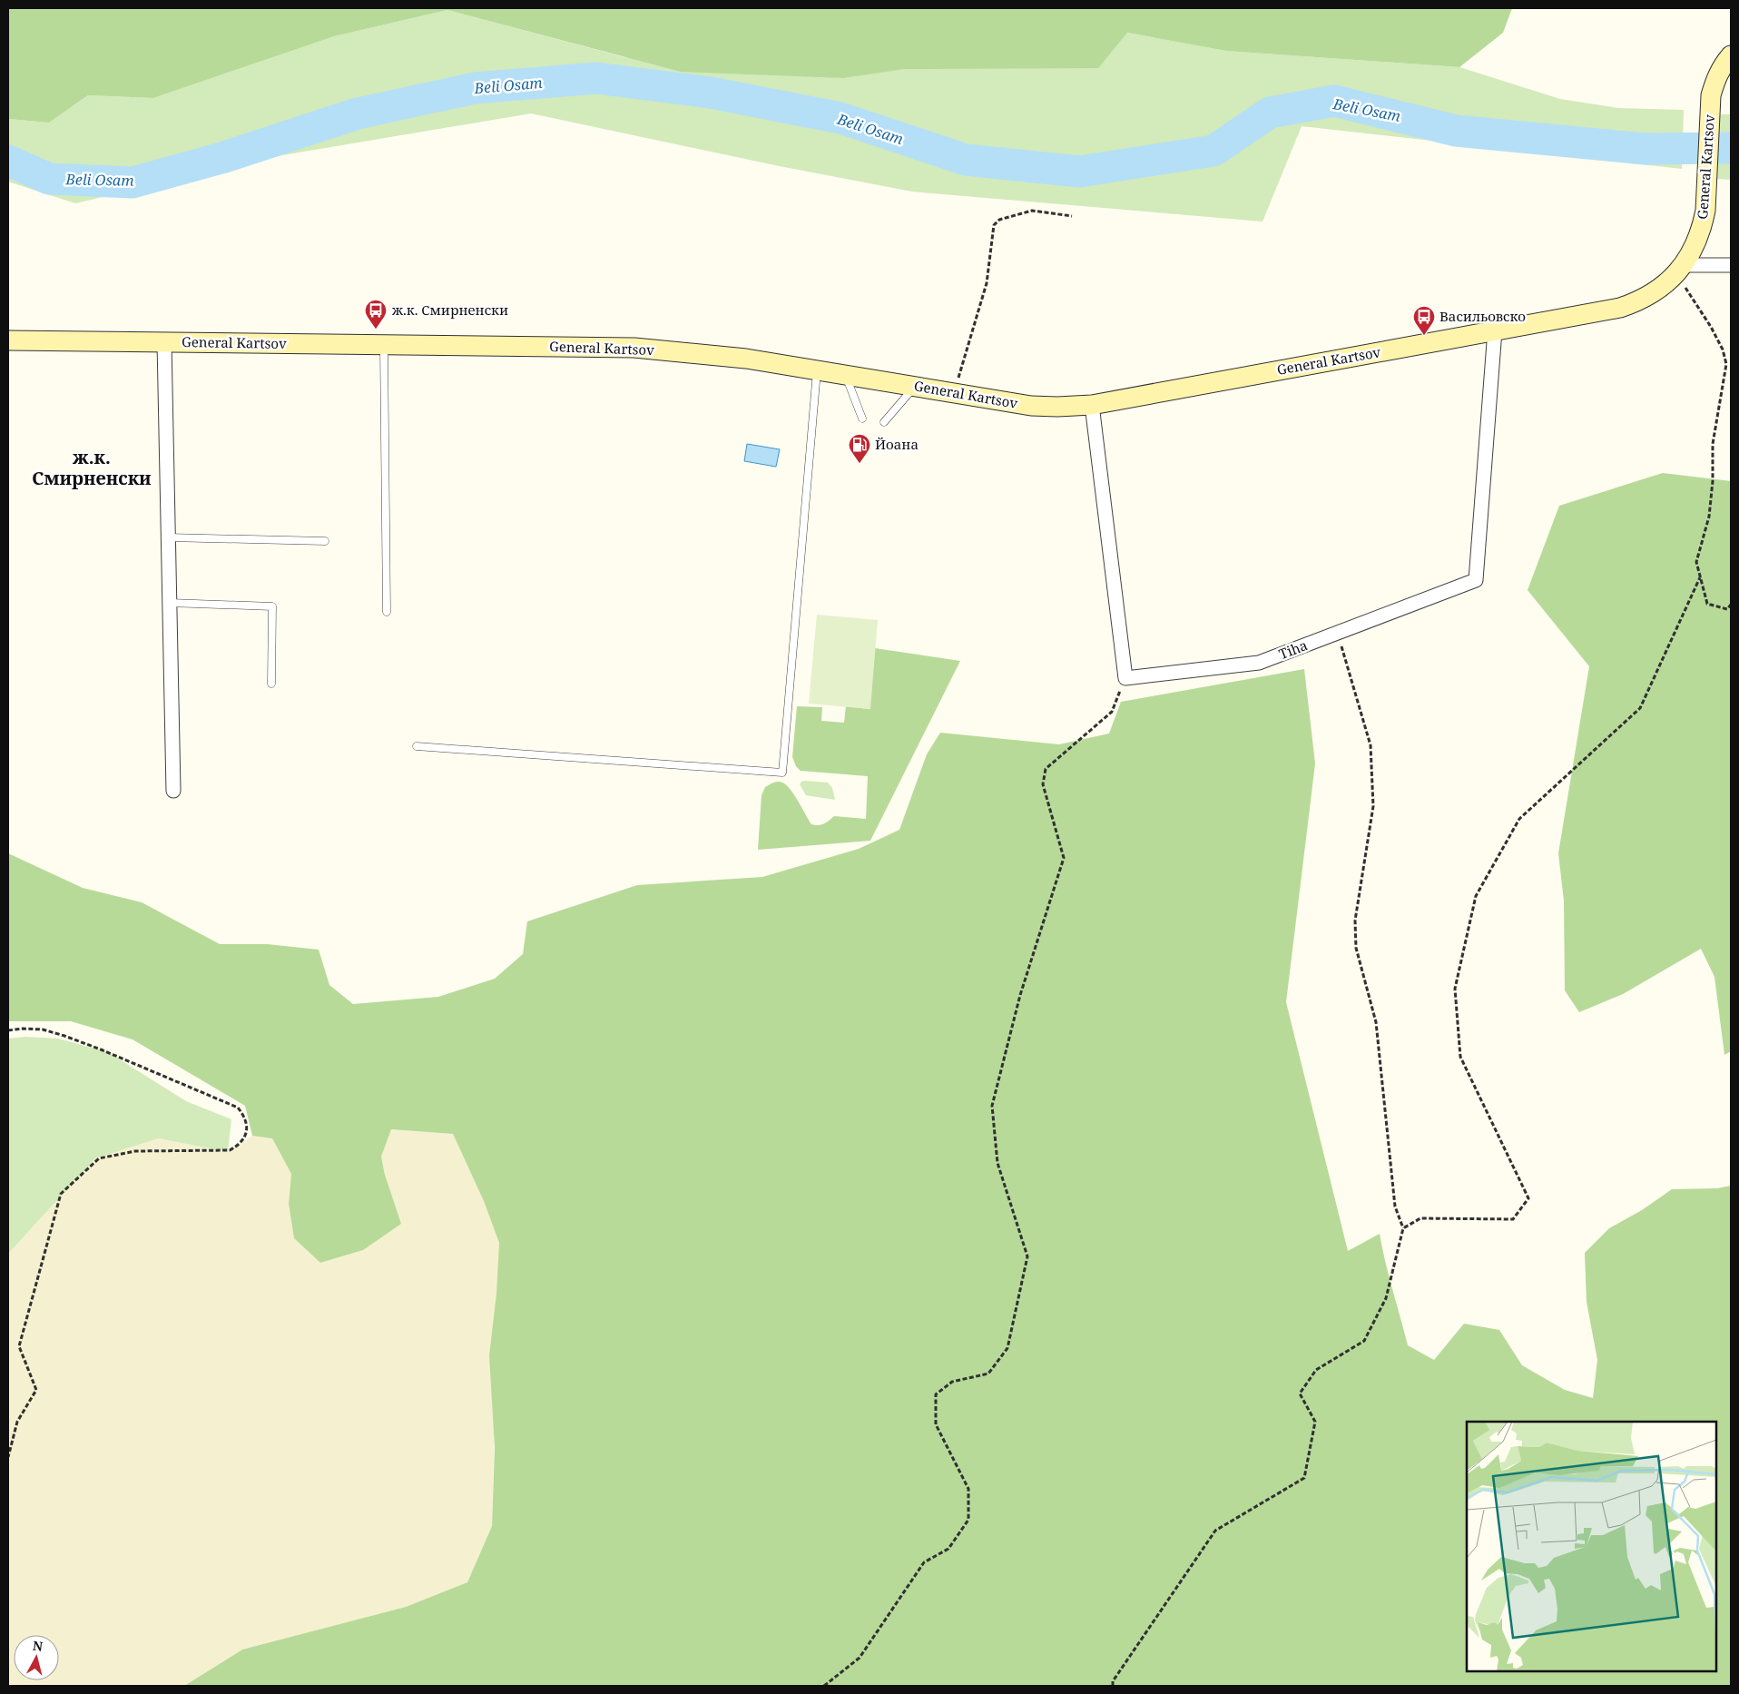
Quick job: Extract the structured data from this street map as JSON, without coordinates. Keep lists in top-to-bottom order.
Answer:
{
  "streets": {
    "main road": ["General Kartsov"],
    "street": ["Tiha"]
  },
  "crossings": [
    ["General Kartsov", "Tiha"]
  ],
  "districts": ["ж.к. Смирненски"],
  "water": ["Beli Osam"],
  "places": {
    "bus stop": ["ж.к. Смирненски", "Васильовско"],
    "fuel station": ["Йоана"]
  },
  "north": "top"
}
